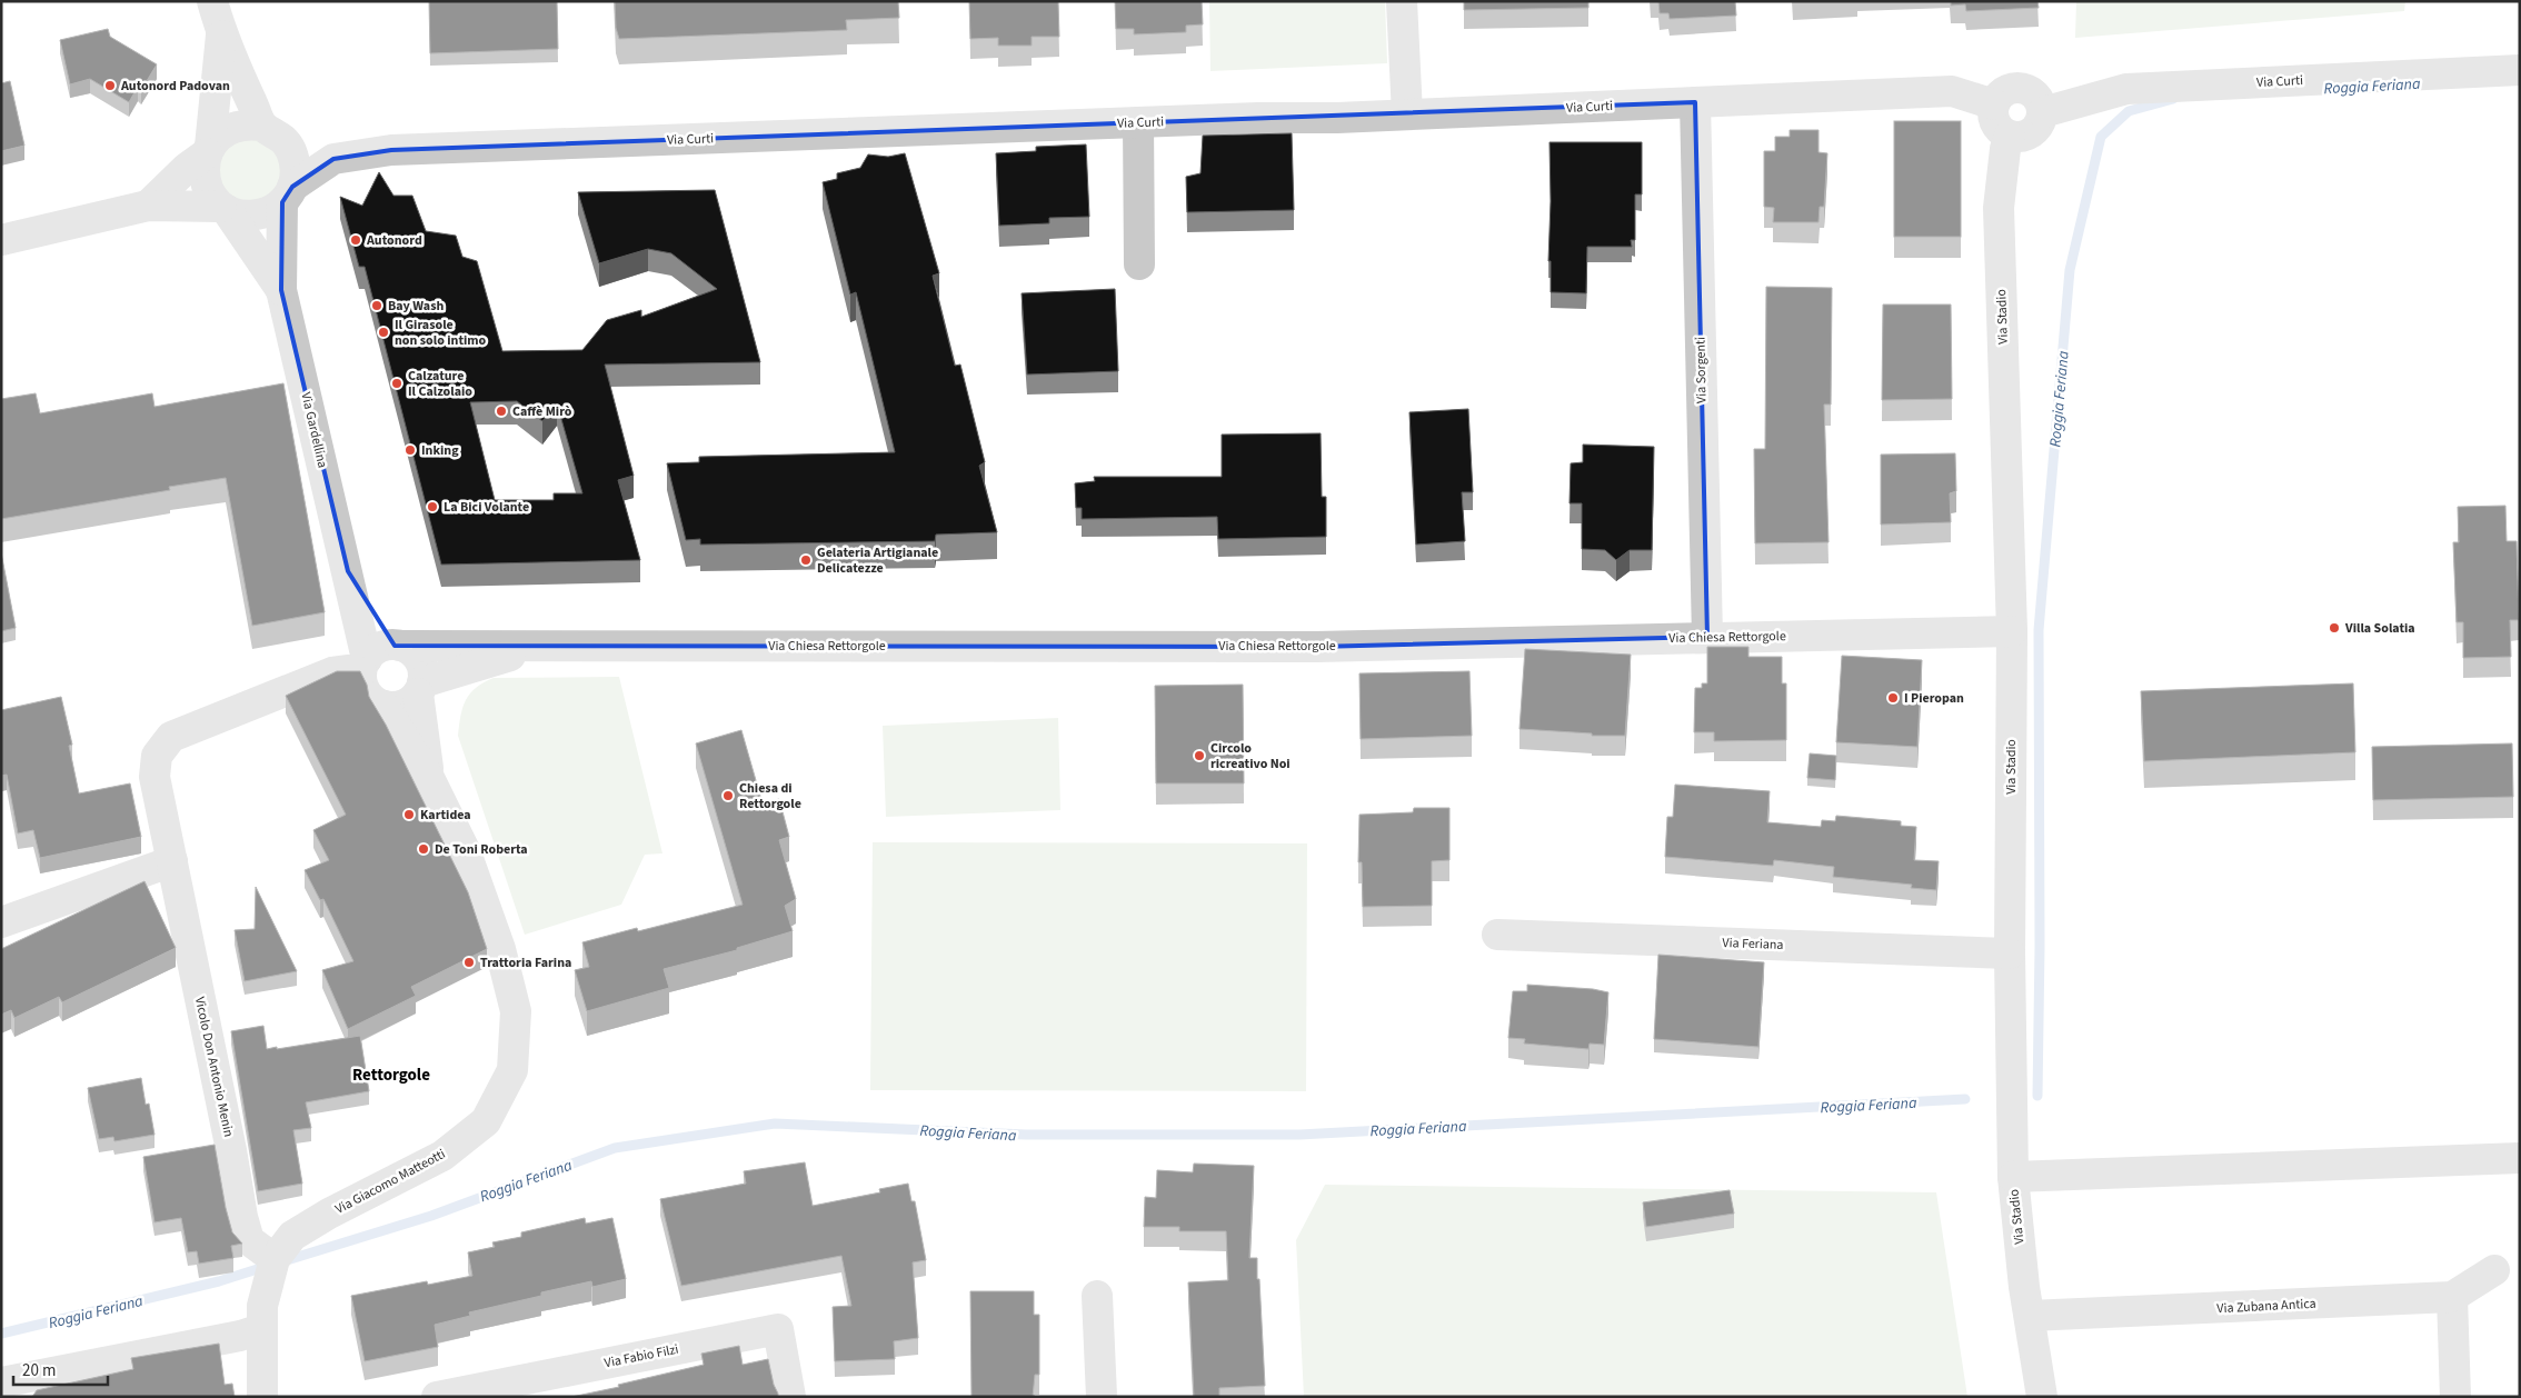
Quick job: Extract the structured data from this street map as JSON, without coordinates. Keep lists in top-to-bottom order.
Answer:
{
  "streets": {
    "street": [
      "Via Curti",
      "Via Stadio",
      "Via Sorgenti",
      "Via Gardellina",
      "Via Chiesa Rettorgole",
      "Via Feriana",
      "Vicolo Don Antonio Menin",
      "Via Giacomo Matteotti",
      "Via Zubana Antica",
      "Via Fabio Filzi"
    ]
  },
  "crossings": [
    ["Via Curti", "Via Stadio"],
    ["Via Curti", "Via Sorgenti"],
    ["Via Curti", "Via Gardellina"],
    ["Via Stadio", "Via Chiesa Rettorgole"],
    ["Via Stadio", "Via Feriana"],
    ["Via Stadio", "Via Zubana Antica"],
    ["Via Sorgenti", "Via Chiesa Rettorgole"],
    ["Via Gardellina", "Via Chiesa Rettorgole"],
    ["Via Gardellina", "Vicolo Don Antonio Menin"],
    ["Via Gardellina", "Via Giacomo Matteotti"],
    ["Via Chiesa Rettorgole", "Vicolo Don Antonio Menin"],
    ["Via Chiesa Rettorgole", "Via Giacomo Matteotti"],
    ["Vicolo Don Antonio Menin", "Via Giacomo Matteotti"]
  ],
  "districts": ["Rettorgole"],
  "water": ["Roggia Feriana"],
  "places": [
    "Autonord Padovan",
    "Autonord",
    "Bay Wash",
    "Il Girasole non solo intimo",
    "Calzature Il Calzolaio",
    "Caffè Mirò",
    "Inking",
    "La Bici Volante",
    "Gelateria Artigianale Delicatezze",
    "Villa Solatia",
    "I Pieropan",
    "Circolo ricreativo Noi",
    "Chiesa di Rettorgole",
    "Kartidea",
    "De Toni Roberta",
    "Trattoria Farina"
  ],
  "scale_bar": "20 m"
}
